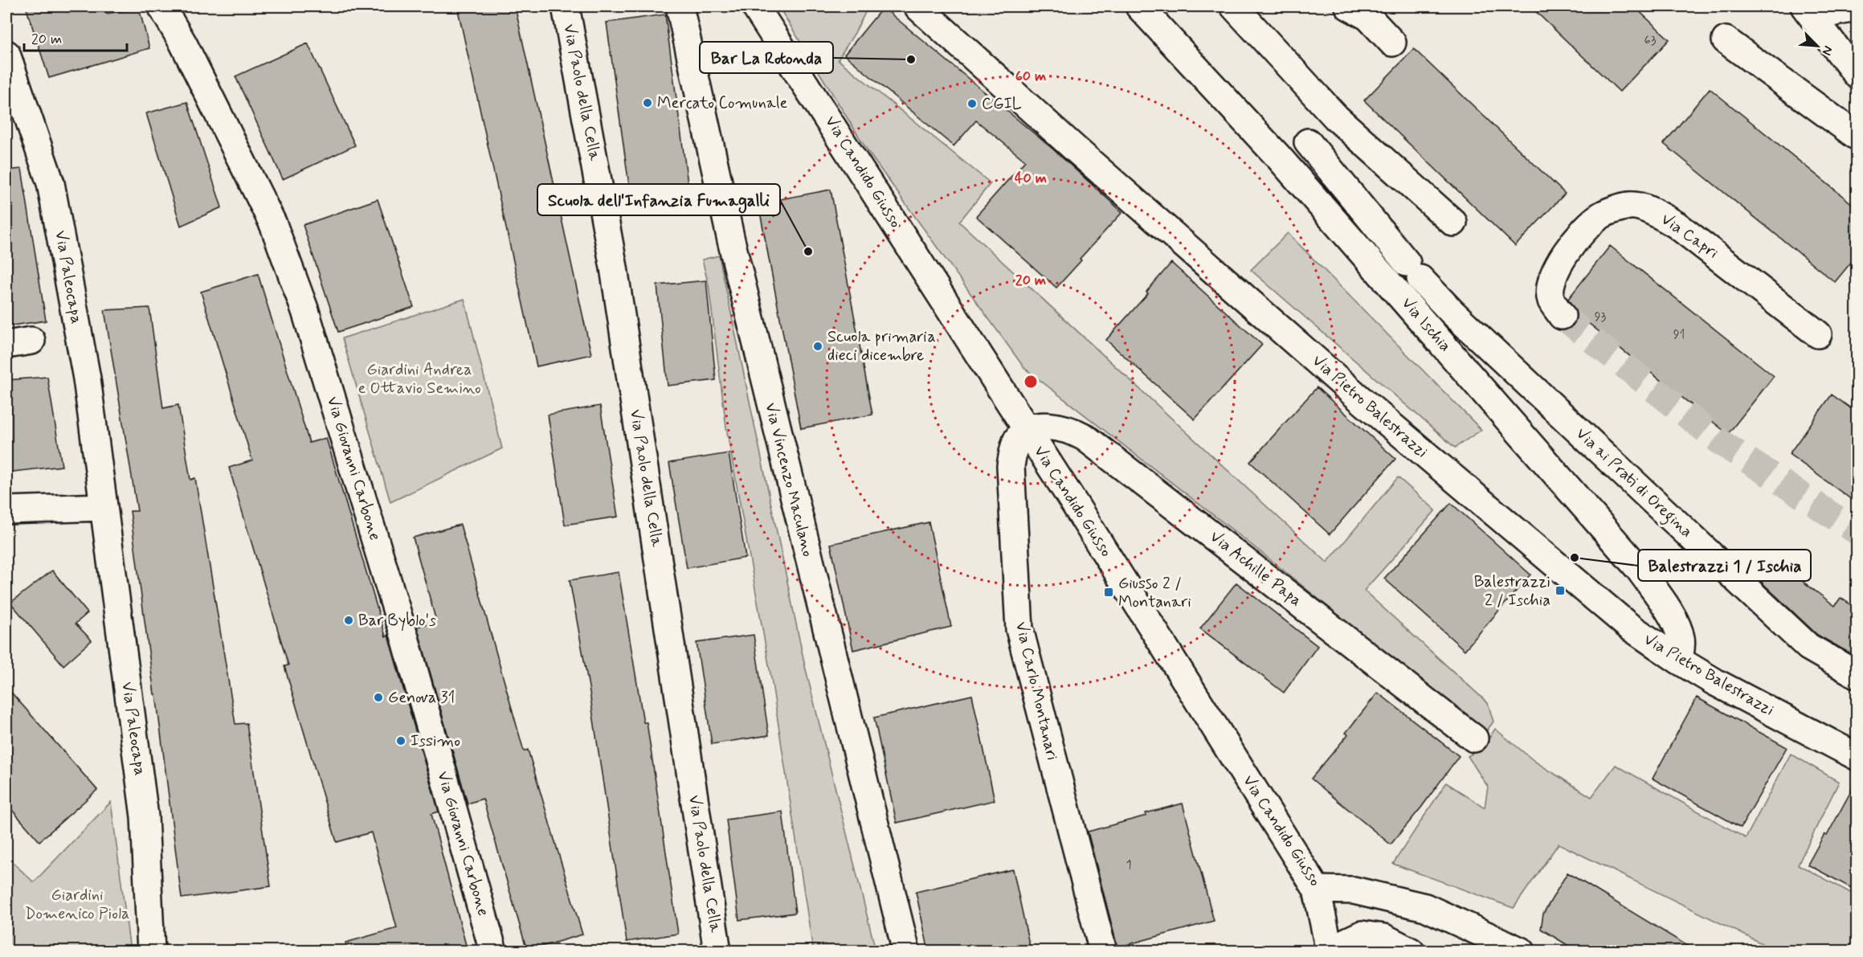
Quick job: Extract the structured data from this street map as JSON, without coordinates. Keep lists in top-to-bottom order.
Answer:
{
  "streets": {
    "street": [
      "Via Paolo della Cella",
      "Via Candido Giusso",
      "Via Capri",
      "Via Paleocapa",
      "Via Ischia",
      "Via Pietro Balestrazzi",
      "Via Giovanni Carbone",
      "Via Vincenzo Maculano",
      "Via ai Prati di Oregina",
      "Via Achille Papa",
      "Via Carlo Montanari"
    ]
  },
  "crossings": [
    ["Via Candido Giusso", "Via Achille Papa"],
    ["Via Candido Giusso", "Via Carlo Montanari"],
    ["Via Ischia", "Via Pietro Balestrazzi"],
    ["Via Achille Papa", "Via Carlo Montanari"]
  ],
  "parks": ["Giardini Andrea e Ottavio Semino", "Giardini Domenico Piola"],
  "places": {
    "other": [
      "Bar La Rotonda",
      "Mercato Comunale",
      "CGIL",
      "Scuola dell'Infanzia Fumagalli",
      "Scuola primaria dieci dicembre",
      "Balestrazzi 1 / Ischia",
      "Bar Byblo's",
      "Genova 31",
      "Issimo"
    ],
    "transit": ["Balestrazzi 2 / Ischia", "Giusso 2 / Montanari"]
  },
  "house_numbers": [
    "63",
    "93",
    "91",
    "1"
  ],
  "scale_bar": "20 m",
  "north": "bottom right",
  "rings": ["60 m", "40 m", "20 m"]
}
